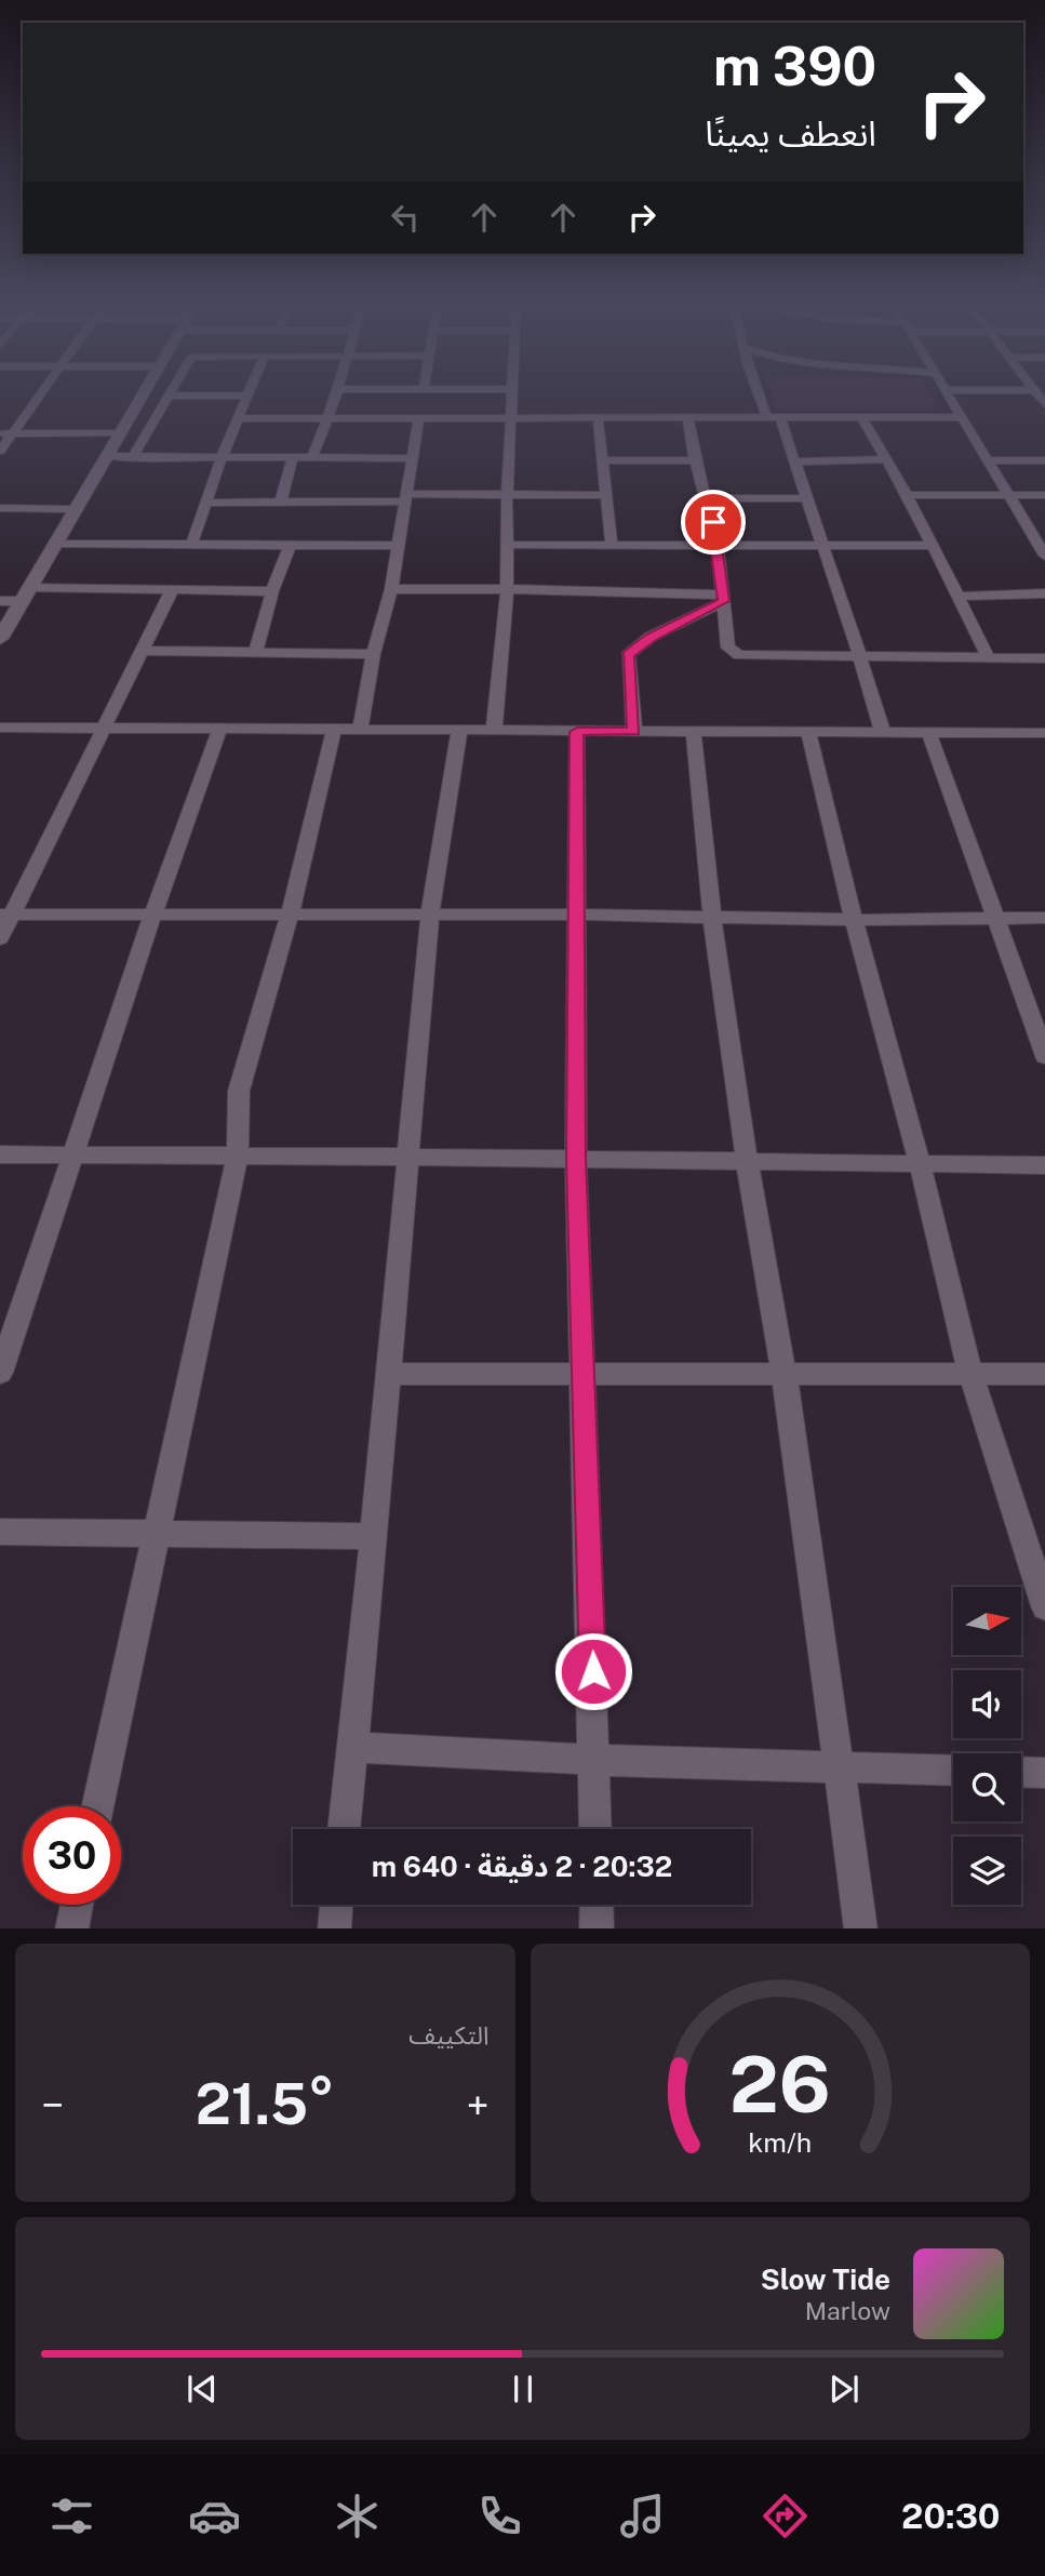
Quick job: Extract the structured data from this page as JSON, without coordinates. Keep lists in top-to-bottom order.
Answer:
{
  "north": "right",
  "page": {
    "turn": ["390 m", "انعطف يمينًا"],
    "limit": "30",
    "trip": "20:32 · 2 دقيقة · 640 m",
    "tile": "التكييف",
    "heat": ["−", "21.5°", "+"],
    "song": ["Slow Tide", "Marlow"],
    "tabs": "20:30",
    "gauge": ["26", "km/h"]
  }
}
